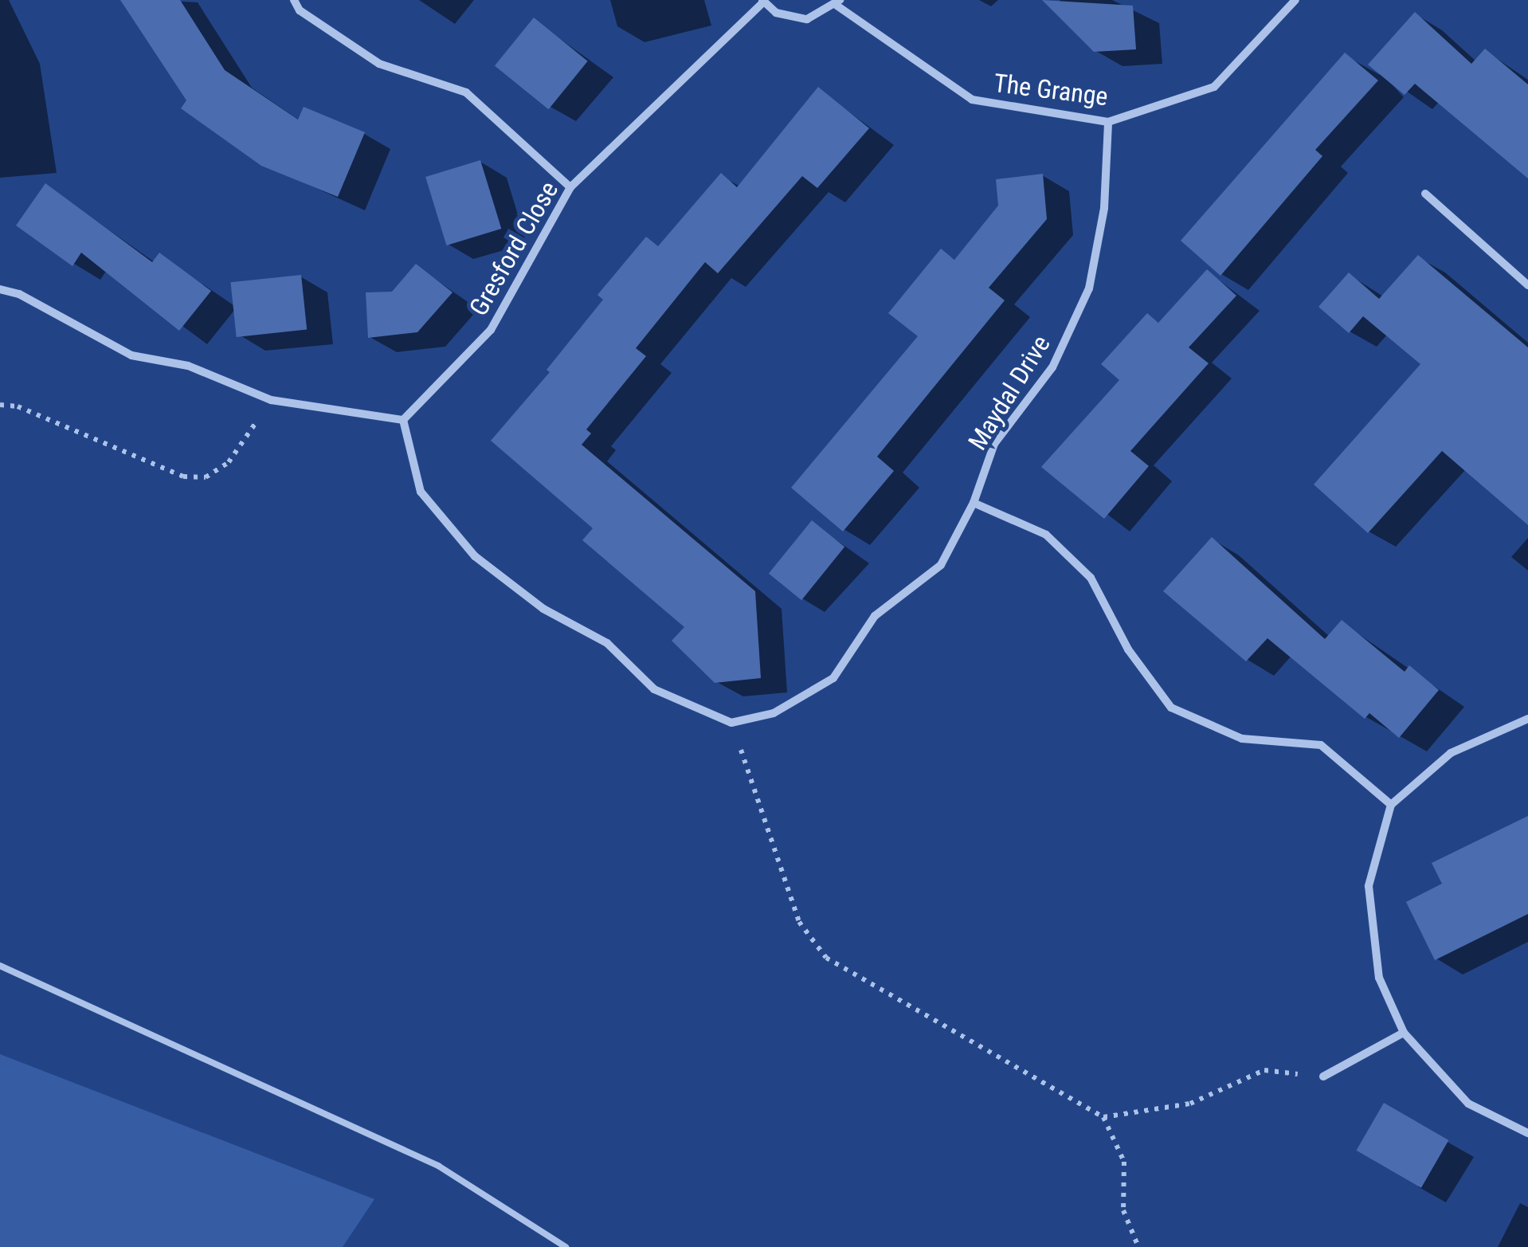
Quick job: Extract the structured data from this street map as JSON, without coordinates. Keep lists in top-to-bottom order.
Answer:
{
  "streets": {
    "street": ["The Grange", "Gresford Close", "Maydal Drive"]
  },
  "crossings": [
    ["The Grange", "Gresford Close"],
    ["The Grange", "Maydal Drive"]
  ]
}
